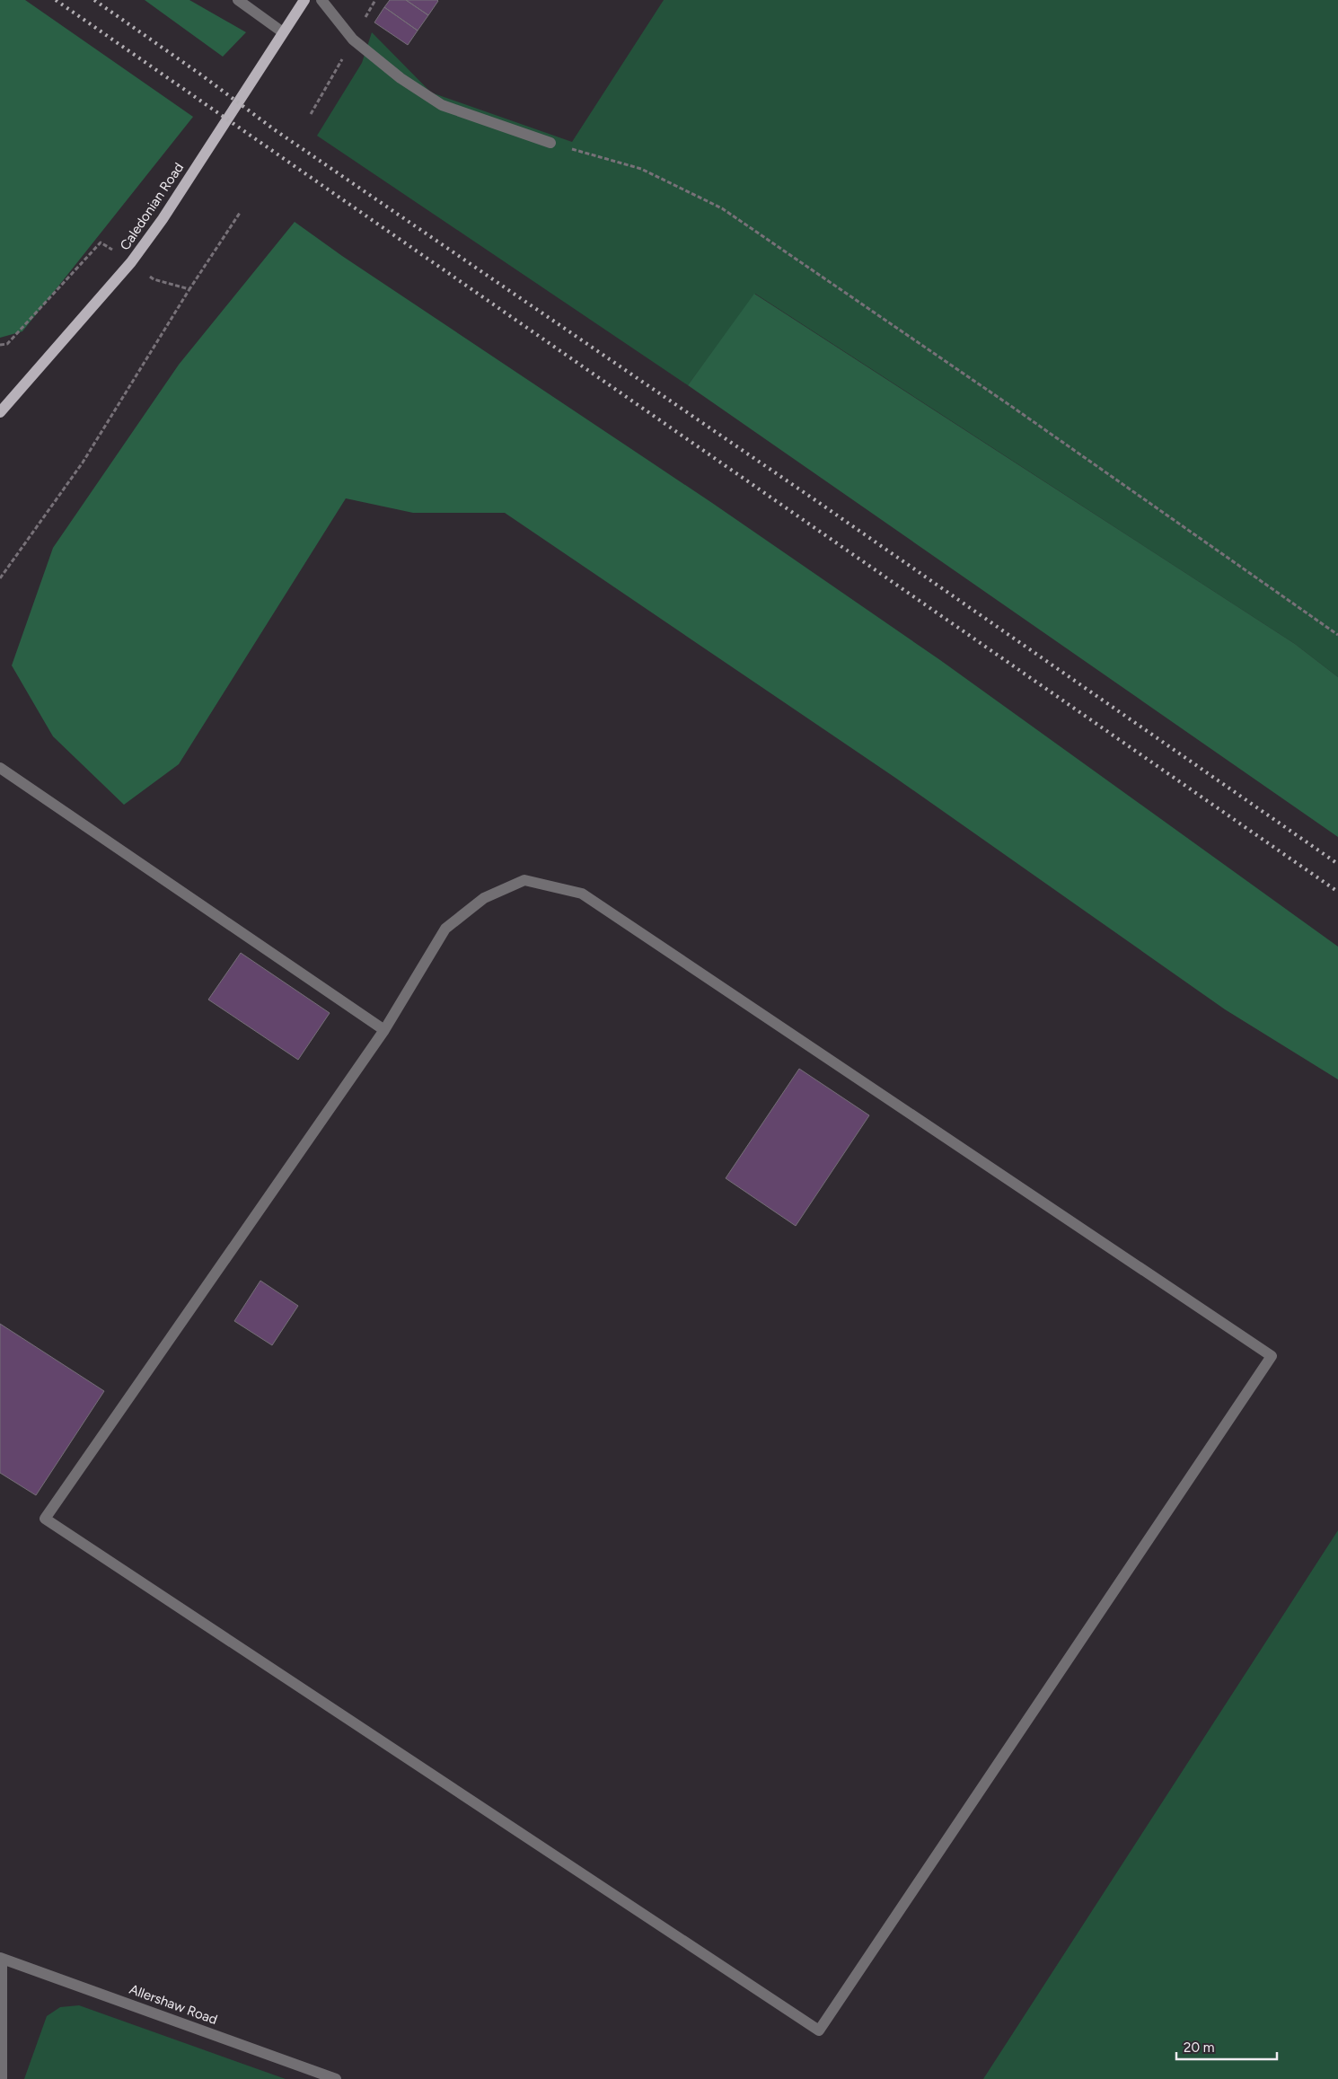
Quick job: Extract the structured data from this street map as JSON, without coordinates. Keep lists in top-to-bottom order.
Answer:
{
  "streets": {
    "main road": ["Caledonian Road"],
    "street": ["Allershaw Road"]
  },
  "scale_bar": "20 m"
}
